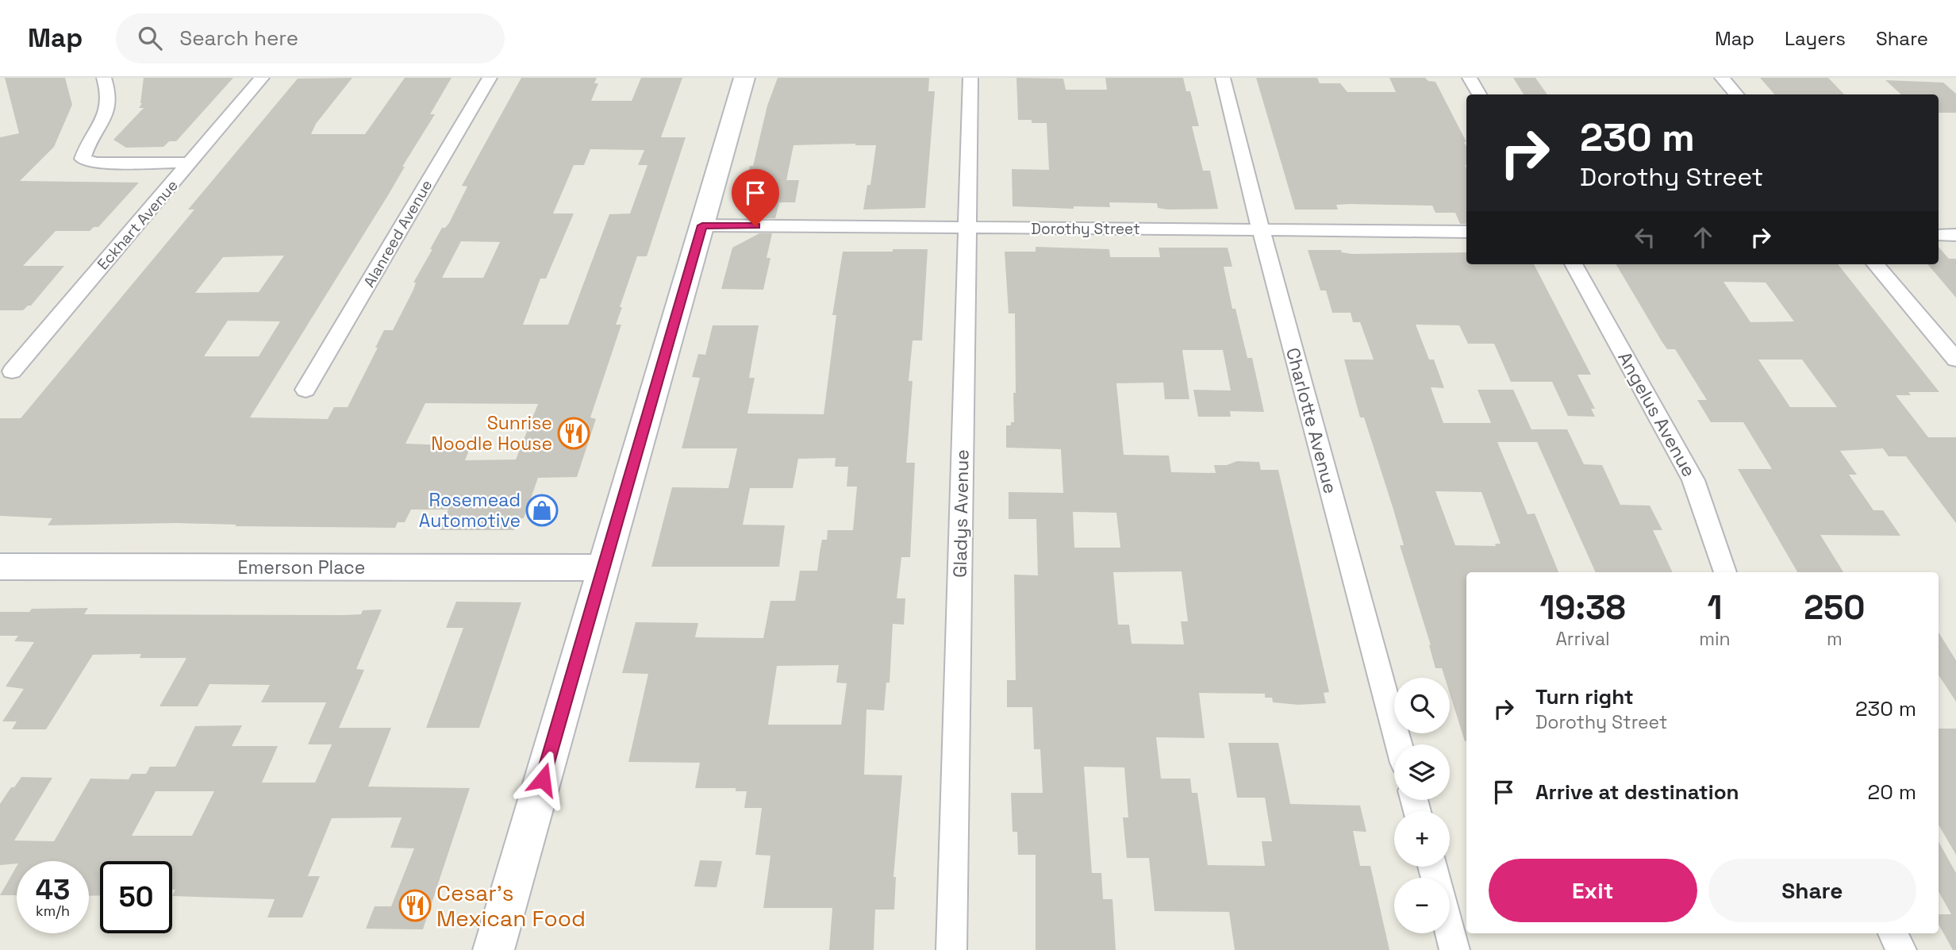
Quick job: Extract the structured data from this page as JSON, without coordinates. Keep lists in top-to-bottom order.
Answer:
{
  "streets": {
    "main road": ["Emerson Place"],
    "street": [
      "Eckhart Avenue",
      "Dorothy Street",
      "Alanreed Avenue",
      "Angelus Avenue",
      "Charlotte Avenue",
      "Gladys Avenue"
    ]
  },
  "crossings": [
    ["Dorothy Street", "Charlotte Avenue"],
    ["Dorothy Street", "Gladys Avenue"]
  ],
  "places": {
    "restaurant": ["Sunrise Noodle House", "Cesar's Mexican Food"],
    "shop": ["Rosemead Automotive"]
  },
  "page": {
    "header": "Map",
    "search": "Search here",
    "nav": ["Map", "Layers", "Share"],
    "turn": ["230 m", "Dorothy Street"],
    "eta": [
      "19:38",
      "Arrival",
      "1",
      "min",
      "250",
      "m"
    ],
    "list": [
      {
        "name": "Turn right",
        "note": "Dorothy Street",
        "value": "230 m"
      },
      {
        "name": "Arrive at destination",
        "value": "20 m"
      }
    ],
    "map_buttons": ["+", "−"],
    "buttons": ["Exit", "Share"],
    "speed": "43 km/h",
    "limit": "50"
  }
}
